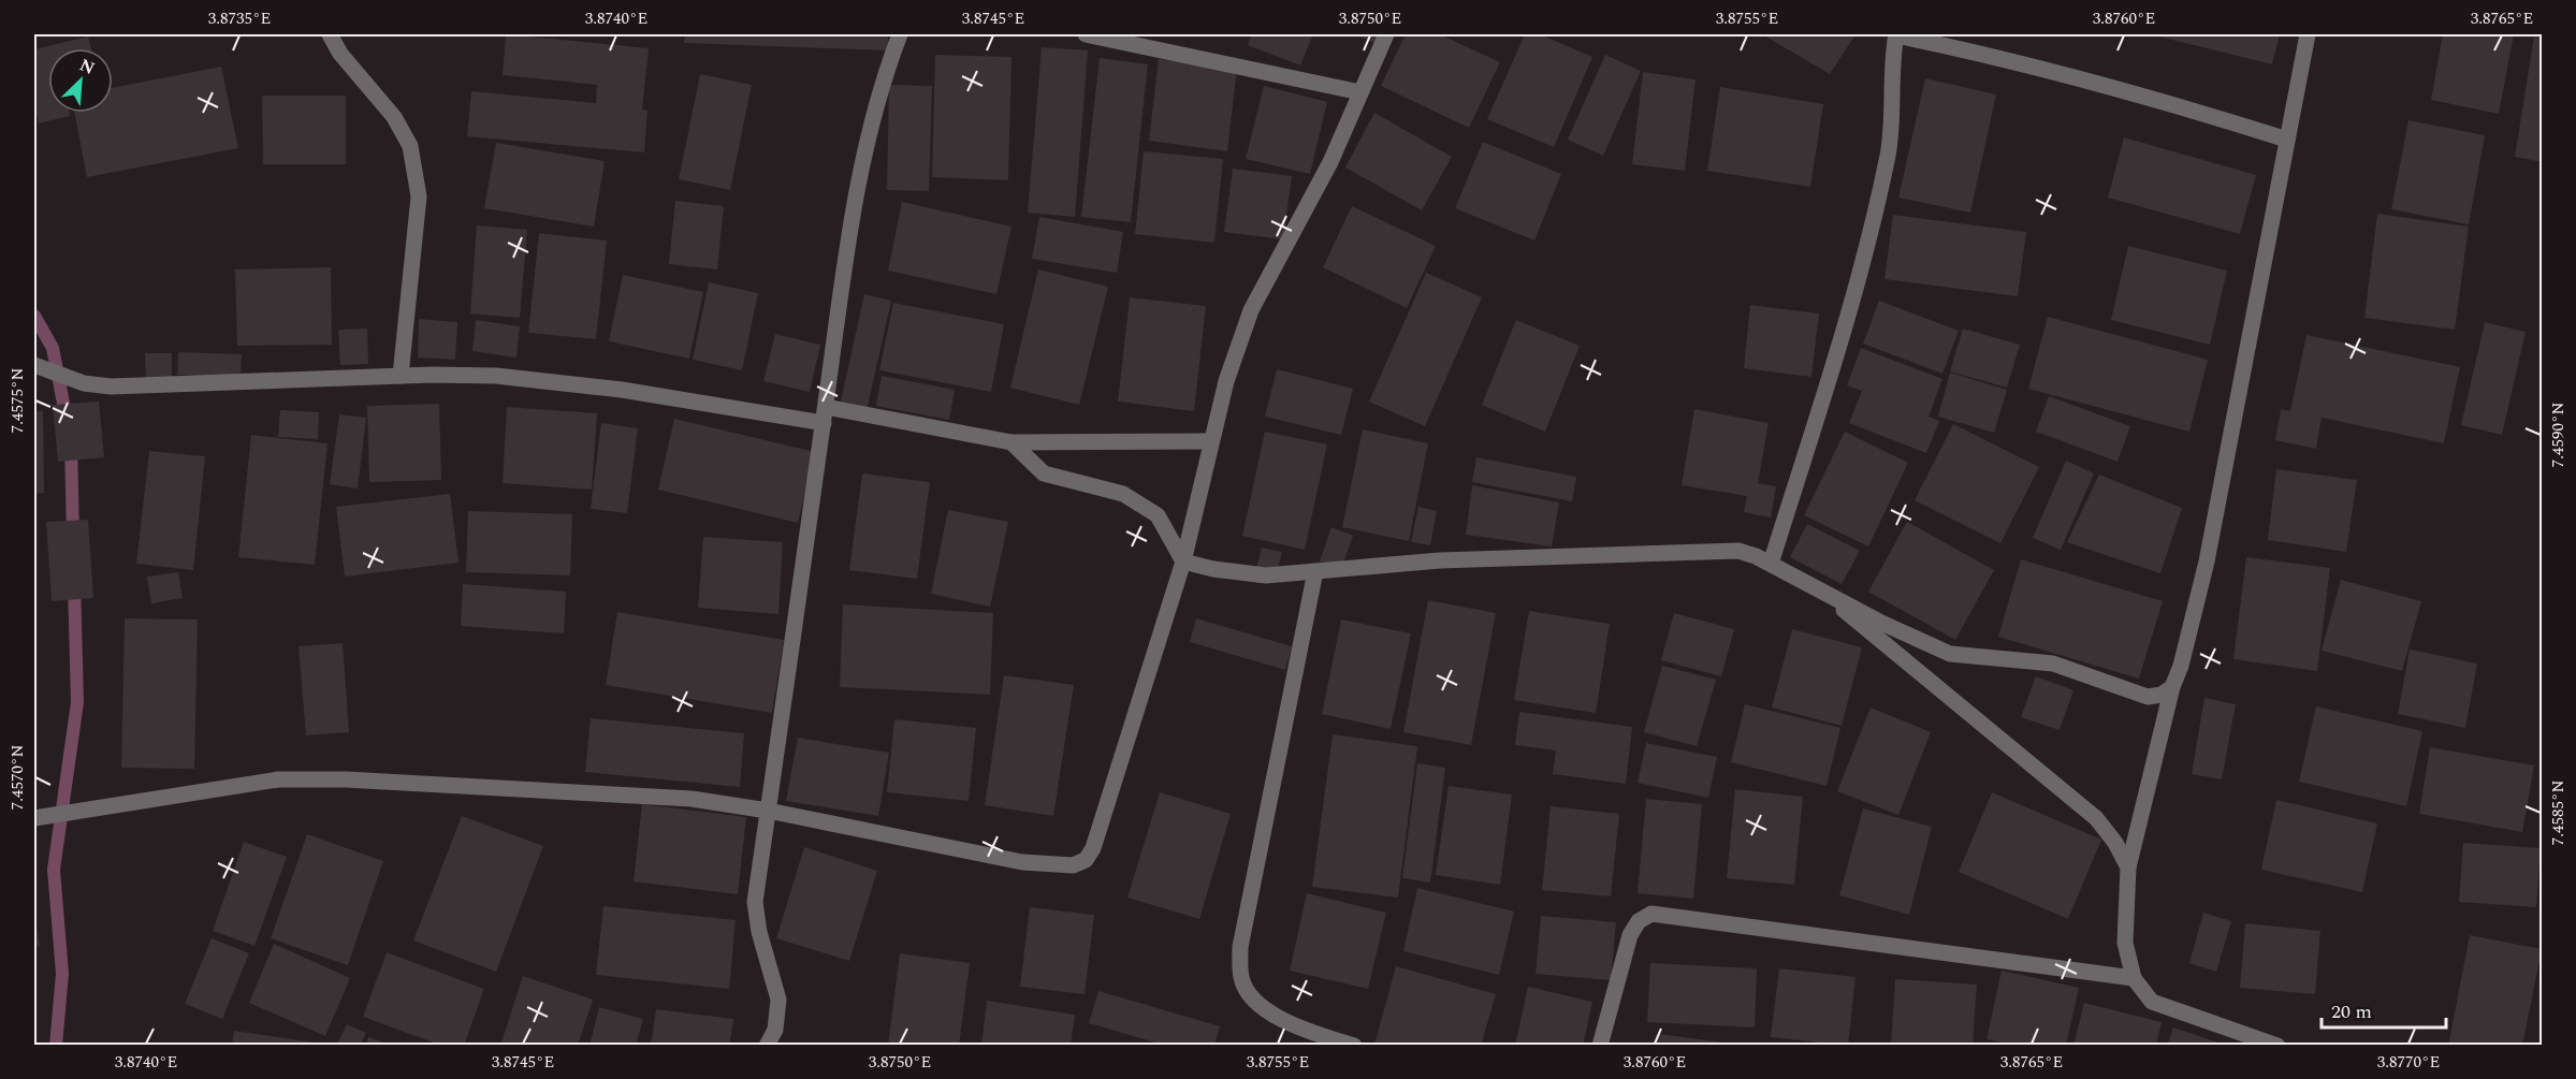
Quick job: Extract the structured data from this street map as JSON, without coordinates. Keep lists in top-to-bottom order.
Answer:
{
  "scale_bar": "20 m",
  "north": "top right",
  "coordinates": [
    "3.8735°E",
    "3.8740°E",
    "3.8745°E",
    "3.8750°E",
    "3.8755°E",
    "3.8760°E",
    "3.8765°E",
    "7.4575°N",
    "7.4590°N",
    "7.4570°N",
    "7.4585°N",
    "3.8770°E"
  ]
}
